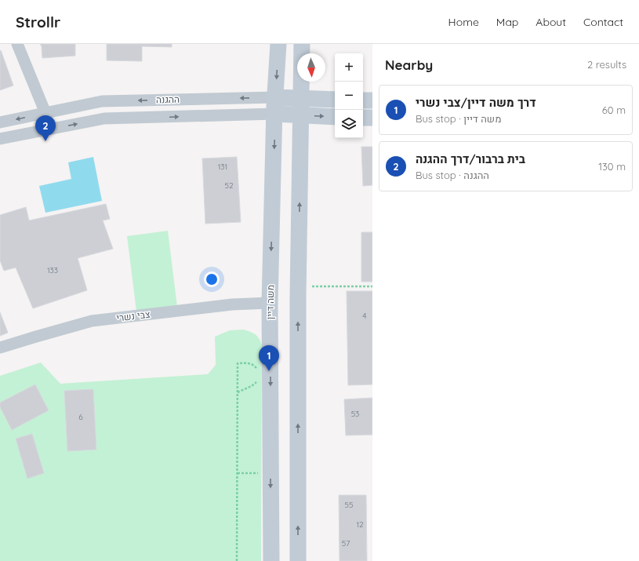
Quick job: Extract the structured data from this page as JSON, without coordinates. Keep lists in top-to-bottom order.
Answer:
{
  "streets": {
    "street": ["ההגנה", "משה דיין", "צבי נשרי"]
  },
  "crossings": [
    ["ההגנה", "משה דיין"],
    ["משה דיין", "צבי נשרי"]
  ],
  "house_numbers": [
    "131",
    "52",
    "133",
    "4",
    "53",
    "6",
    "55",
    "12",
    "57"
  ],
  "north": "bottom",
  "page": {
    "header": "Strollr",
    "nav": [
      "Home",
      "Map",
      "About",
      "Contact"
    ],
    "heading": ["Nearby", "2 results"],
    "map_buttons": ["+", "−"],
    "list": [
      {
        "mark": "1",
        "name": "דרך משה דיין/צבי נשרי",
        "note": "Bus stop · משה דיין",
        "value": "60 m"
      },
      {
        "mark": "2",
        "name": "בית ברבור/דרך ההגנה",
        "note": "Bus stop · ההגנה",
        "value": "130 m"
      }
    ],
    "pins": ["2", "1"]
  }
}
